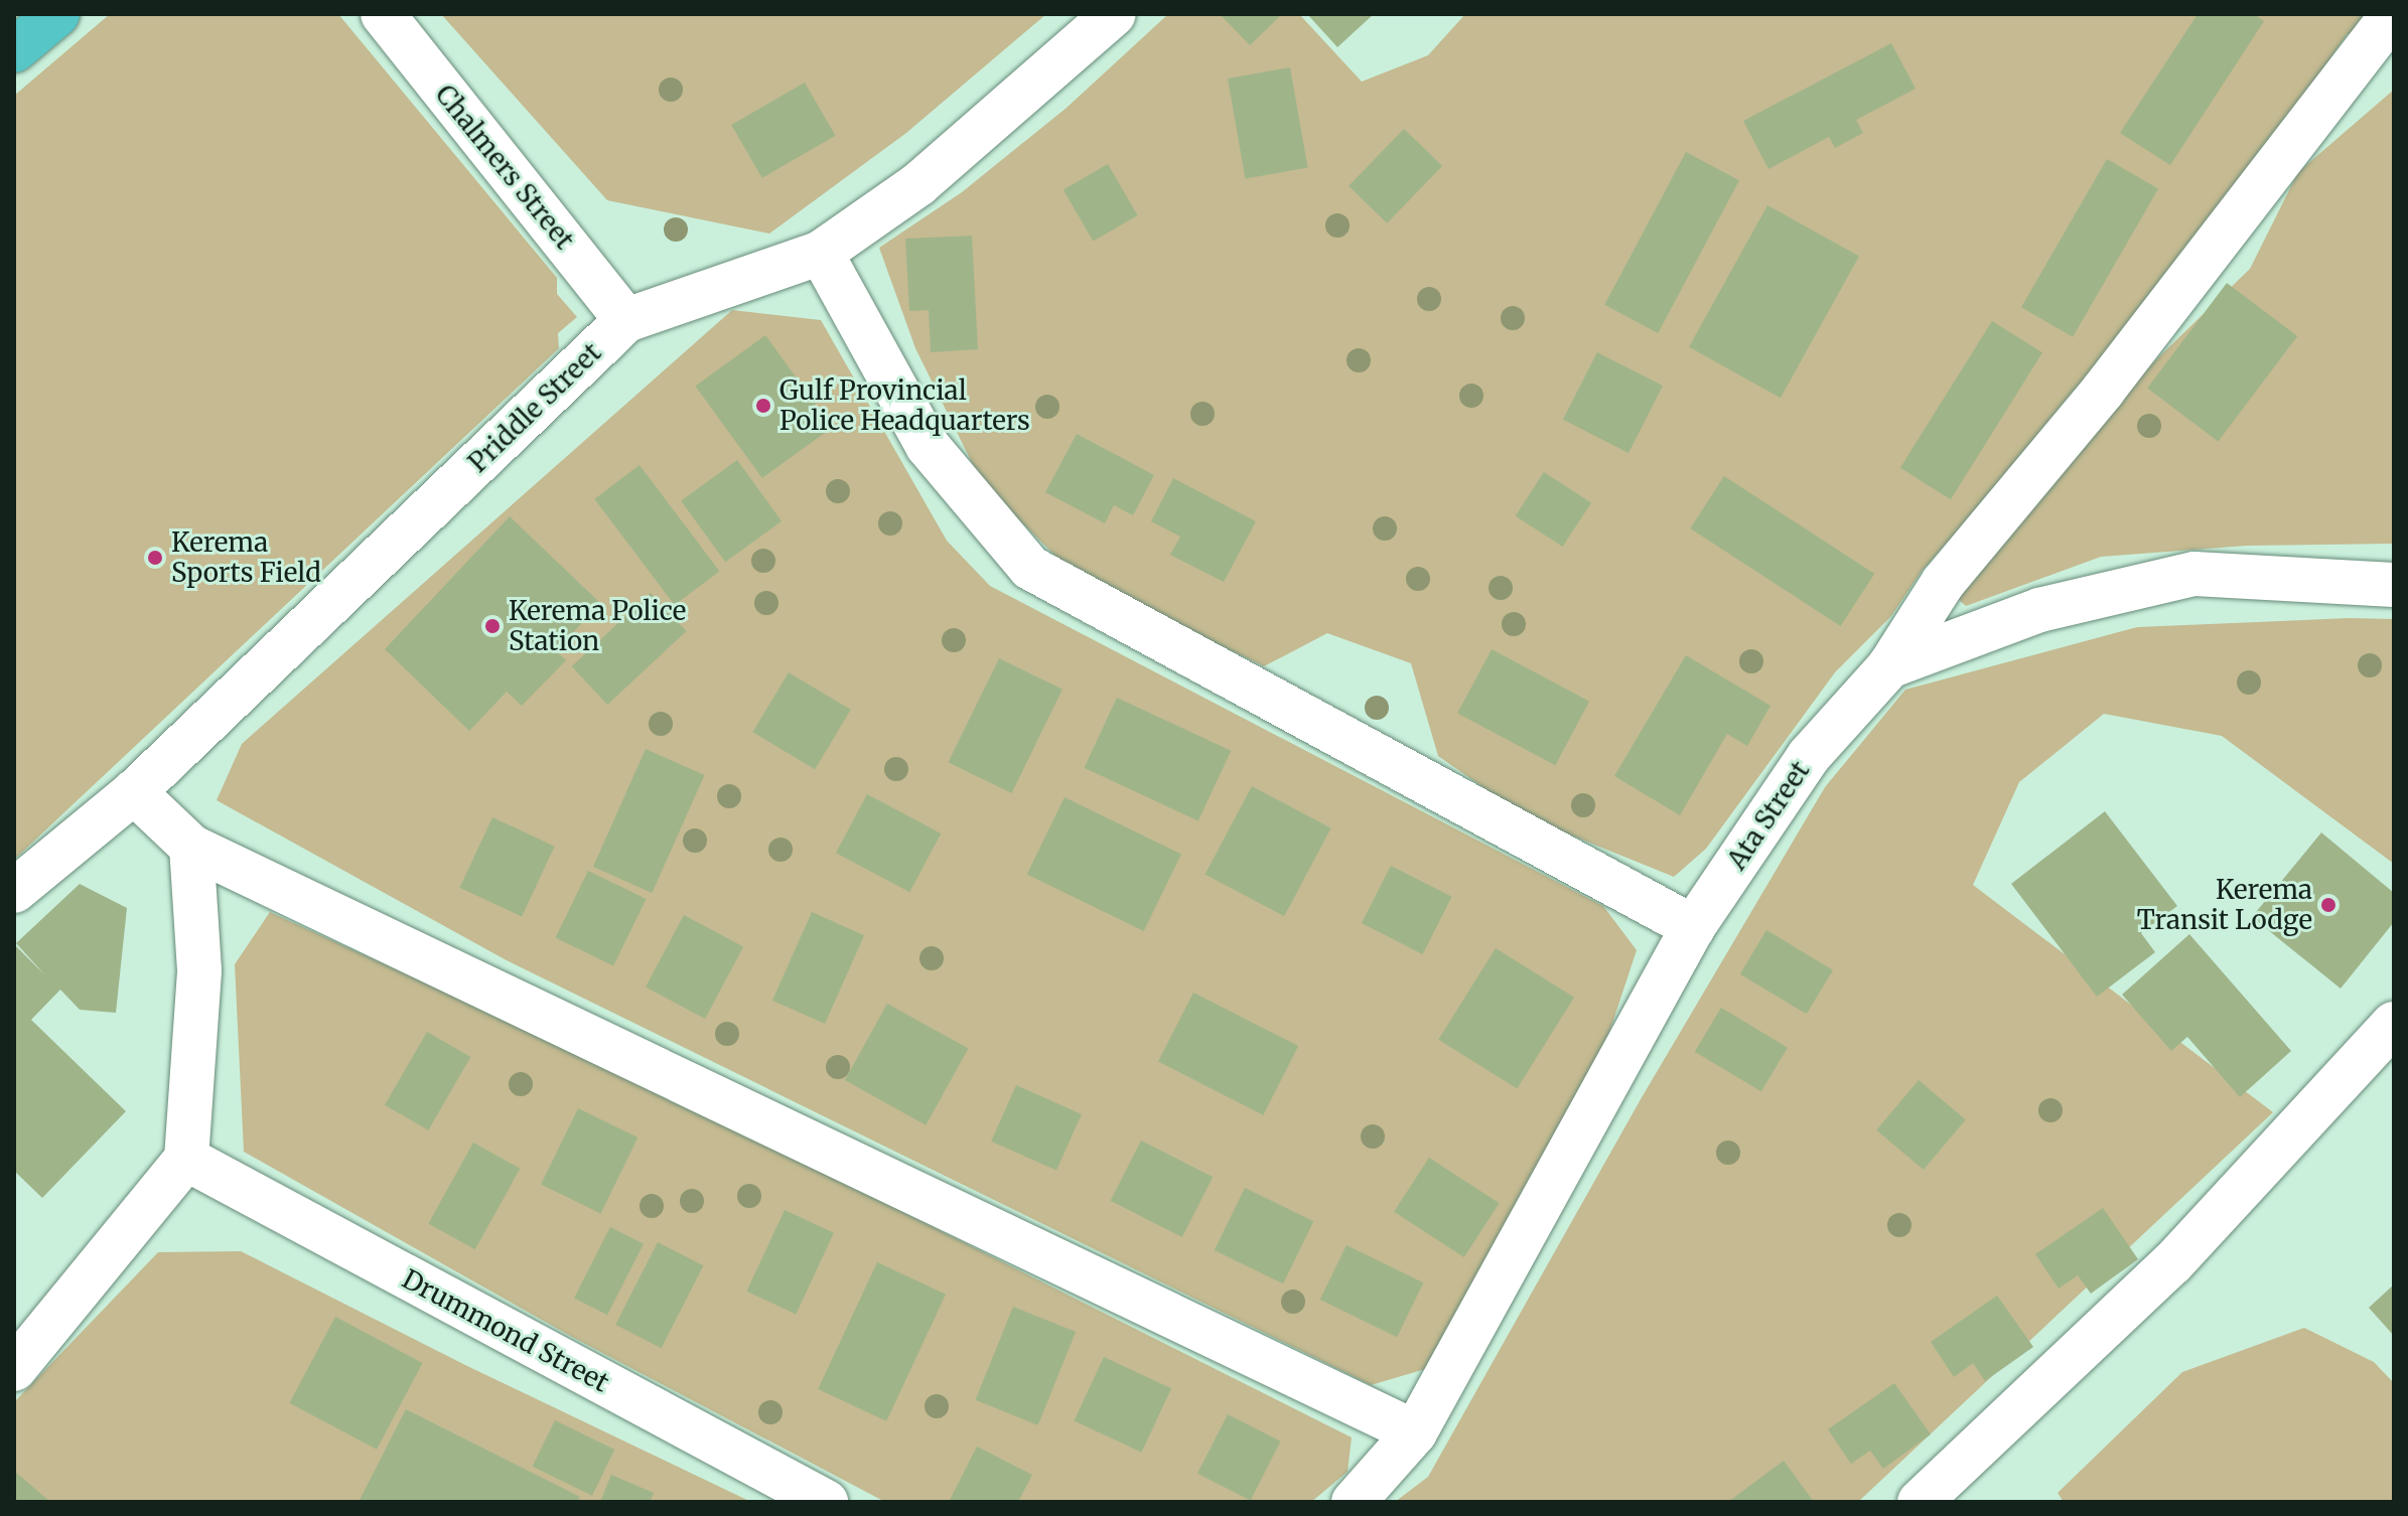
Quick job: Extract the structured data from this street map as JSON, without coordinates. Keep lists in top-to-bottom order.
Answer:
{
  "streets": {
    "street": [
      "Chalmers Street",
      "Priddle Street",
      "Ata Street",
      "Drummond Street"
    ]
  },
  "crossings": [
    ["Chalmers Street", "Priddle Street"]
  ],
  "places": [
    "Gulf Provincial Police Headquarters",
    "Kerema Sports Field",
    "Kerema Police Station",
    "Kerema Transit Lodge"
  ]
}
